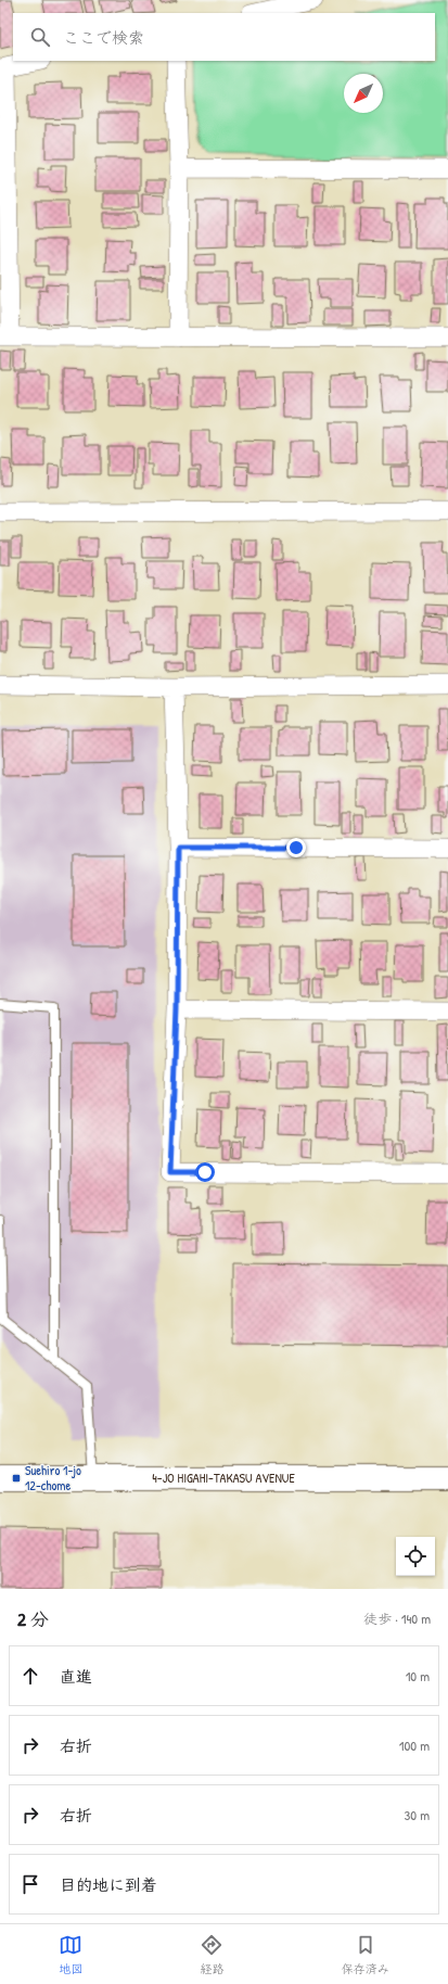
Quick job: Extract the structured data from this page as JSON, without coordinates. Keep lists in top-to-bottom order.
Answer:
{
  "streets": {
    "highway": ["4-JO HIGAHI-TAKASU AVENUE"]
  },
  "places": {
    "transit": ["Suehiro 1-jo 12-chome"]
  },
  "north": "bottom left",
  "page": {
    "search": "ここで検索",
    "heading": ["2 分", "徒歩 · 140 m"],
    "list": [
      ["直進", "10 m"],
      ["右折", "100 m"],
      ["右折", "30 m"],
      "目的地に到着"
    ],
    "nav": ["地図", "経路", "保存済み"]
  }
}
